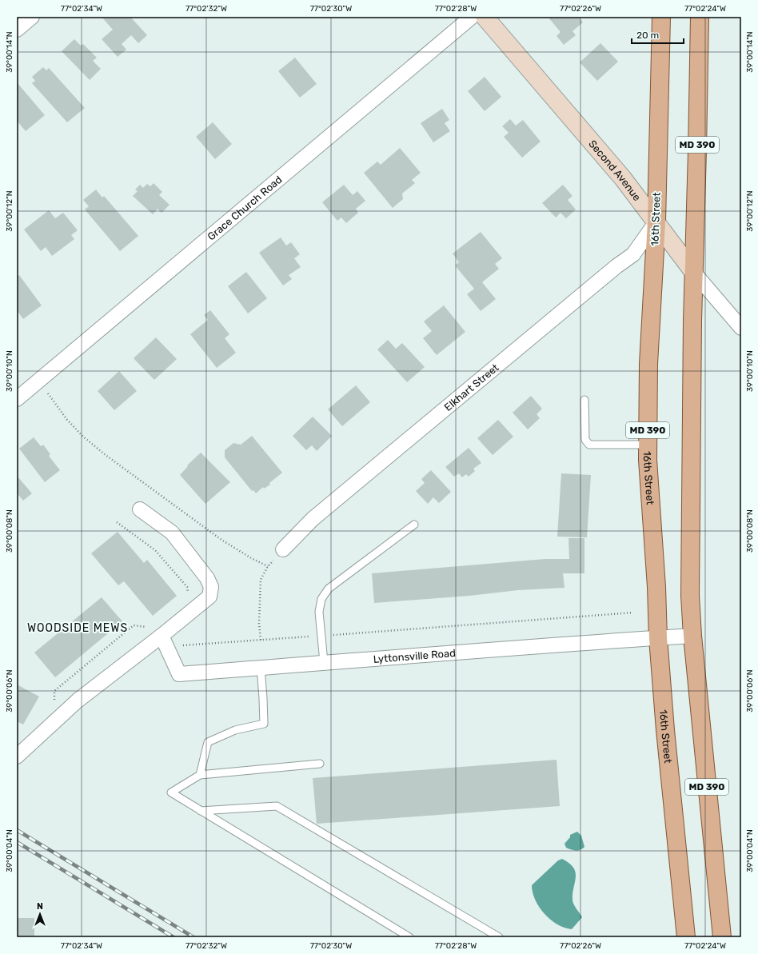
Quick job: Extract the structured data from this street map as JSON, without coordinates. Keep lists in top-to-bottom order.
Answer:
{
  "streets": {
    "main road": ["MD 390", "16th Street"],
    "street": [
      "Second Avenue",
      "Grace Church Road",
      "Elkhart Street",
      "Lyttonsville Road"
    ]
  },
  "crossings": [
    ["MD 390", "Second Avenue"],
    ["MD 390", "Lyttonsville Road"],
    ["Second Avenue", "16th Street"],
    ["Second Avenue", "Elkhart Street"],
    ["16th Street", "Elkhart Street"],
    ["16th Street", "Lyttonsville Road"]
  ],
  "districts": ["WOODSIDE MEWS"],
  "scale_bar": "20 m",
  "north": "top",
  "coordinates": [
    "77°02'34\"W",
    "77°02'32\"W",
    "77°02'30\"W",
    "77°02'28\"W",
    "77°02'26\"W",
    "77°02'24\"W",
    "39°00'14\"N",
    "39°00'12\"N",
    "39°00'10\"N",
    "39°00'08\"N",
    "39°00'06\"N",
    "39°00'04\"N"
  ]
}
